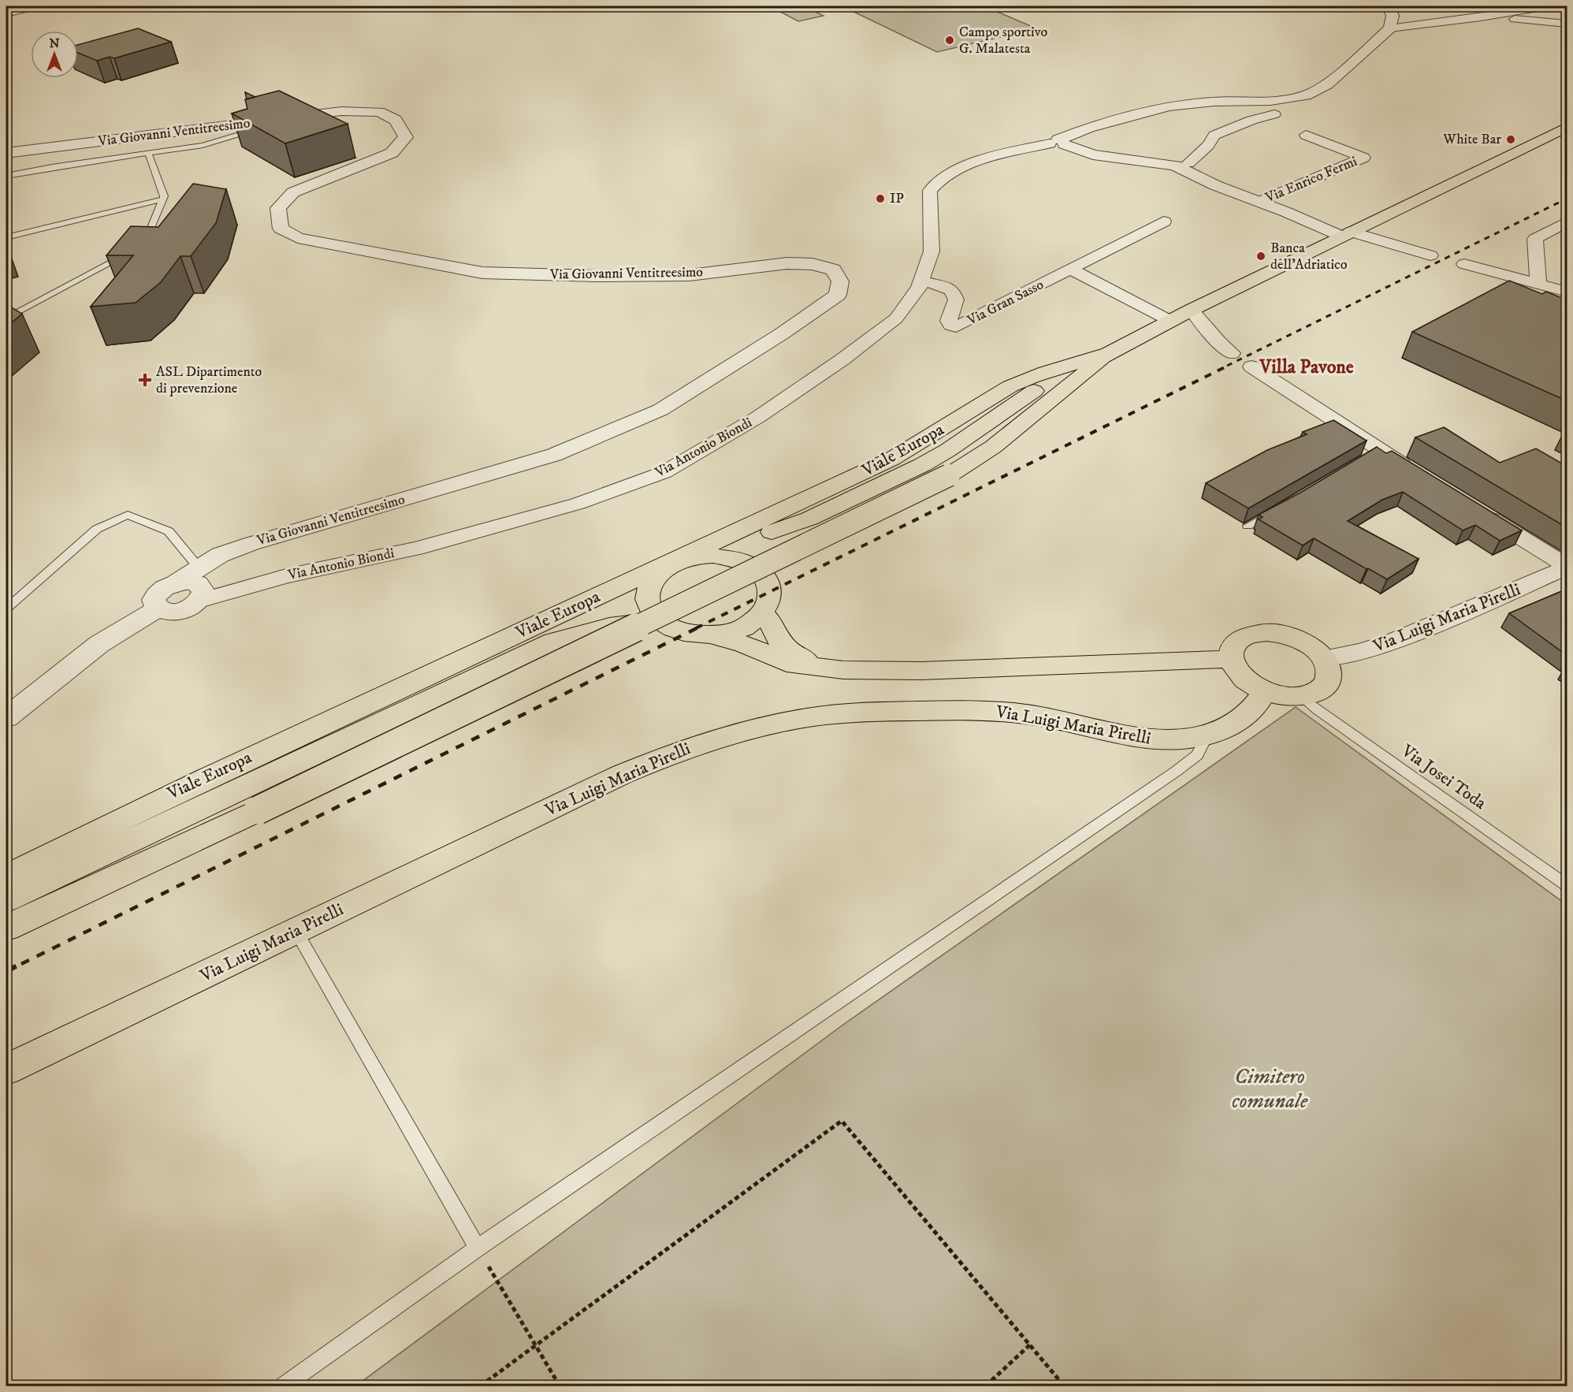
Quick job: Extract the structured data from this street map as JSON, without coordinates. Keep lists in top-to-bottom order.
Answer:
{
  "streets": {
    "main road": ["Viale Europa", "Via Luigi Maria Pirelli"],
    "street": [
      "Via Giovanni Ventitreesimo",
      "Via Enrico Fermi",
      "Via Gran Sasso",
      "Via Antonio Biondi"
    ],
    "lane": ["Via Josei Toda"]
  },
  "crossings": [
    ["Via Gran Sasso", "Via Antonio Biondi"],
    ["Via Luigi Maria Pirelli", "Via Josei Toda"]
  ],
  "districts": ["Villa Pavone"],
  "parks": ["Cimitero comunale"],
  "places": {
    "other": [
      "Campo sportivo G. Malatesta",
      "White Bar",
      "IP",
      "Banca dell'Adriatico"
    ],
    "health": ["ASL Dipartimento di prevenzione"]
  },
  "north": "top"
}
